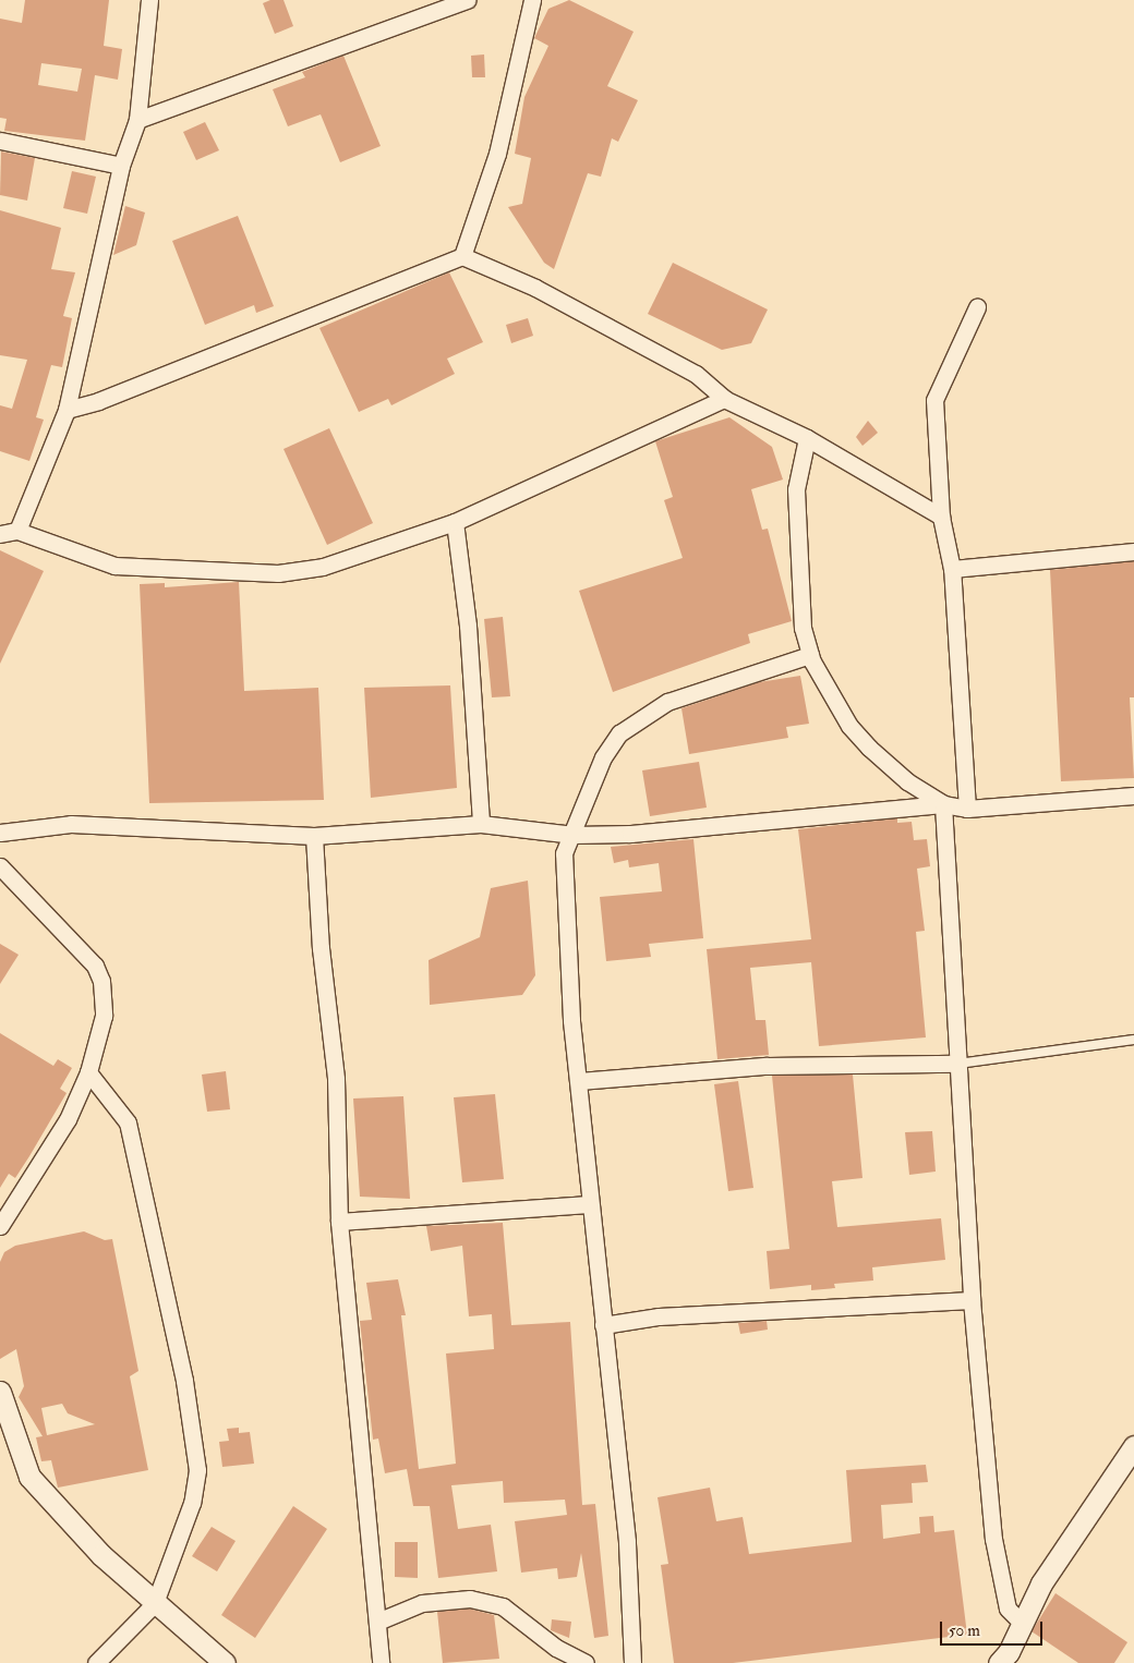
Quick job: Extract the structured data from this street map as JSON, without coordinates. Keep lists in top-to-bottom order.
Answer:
{
  "scale_bar": "50 m"
}
